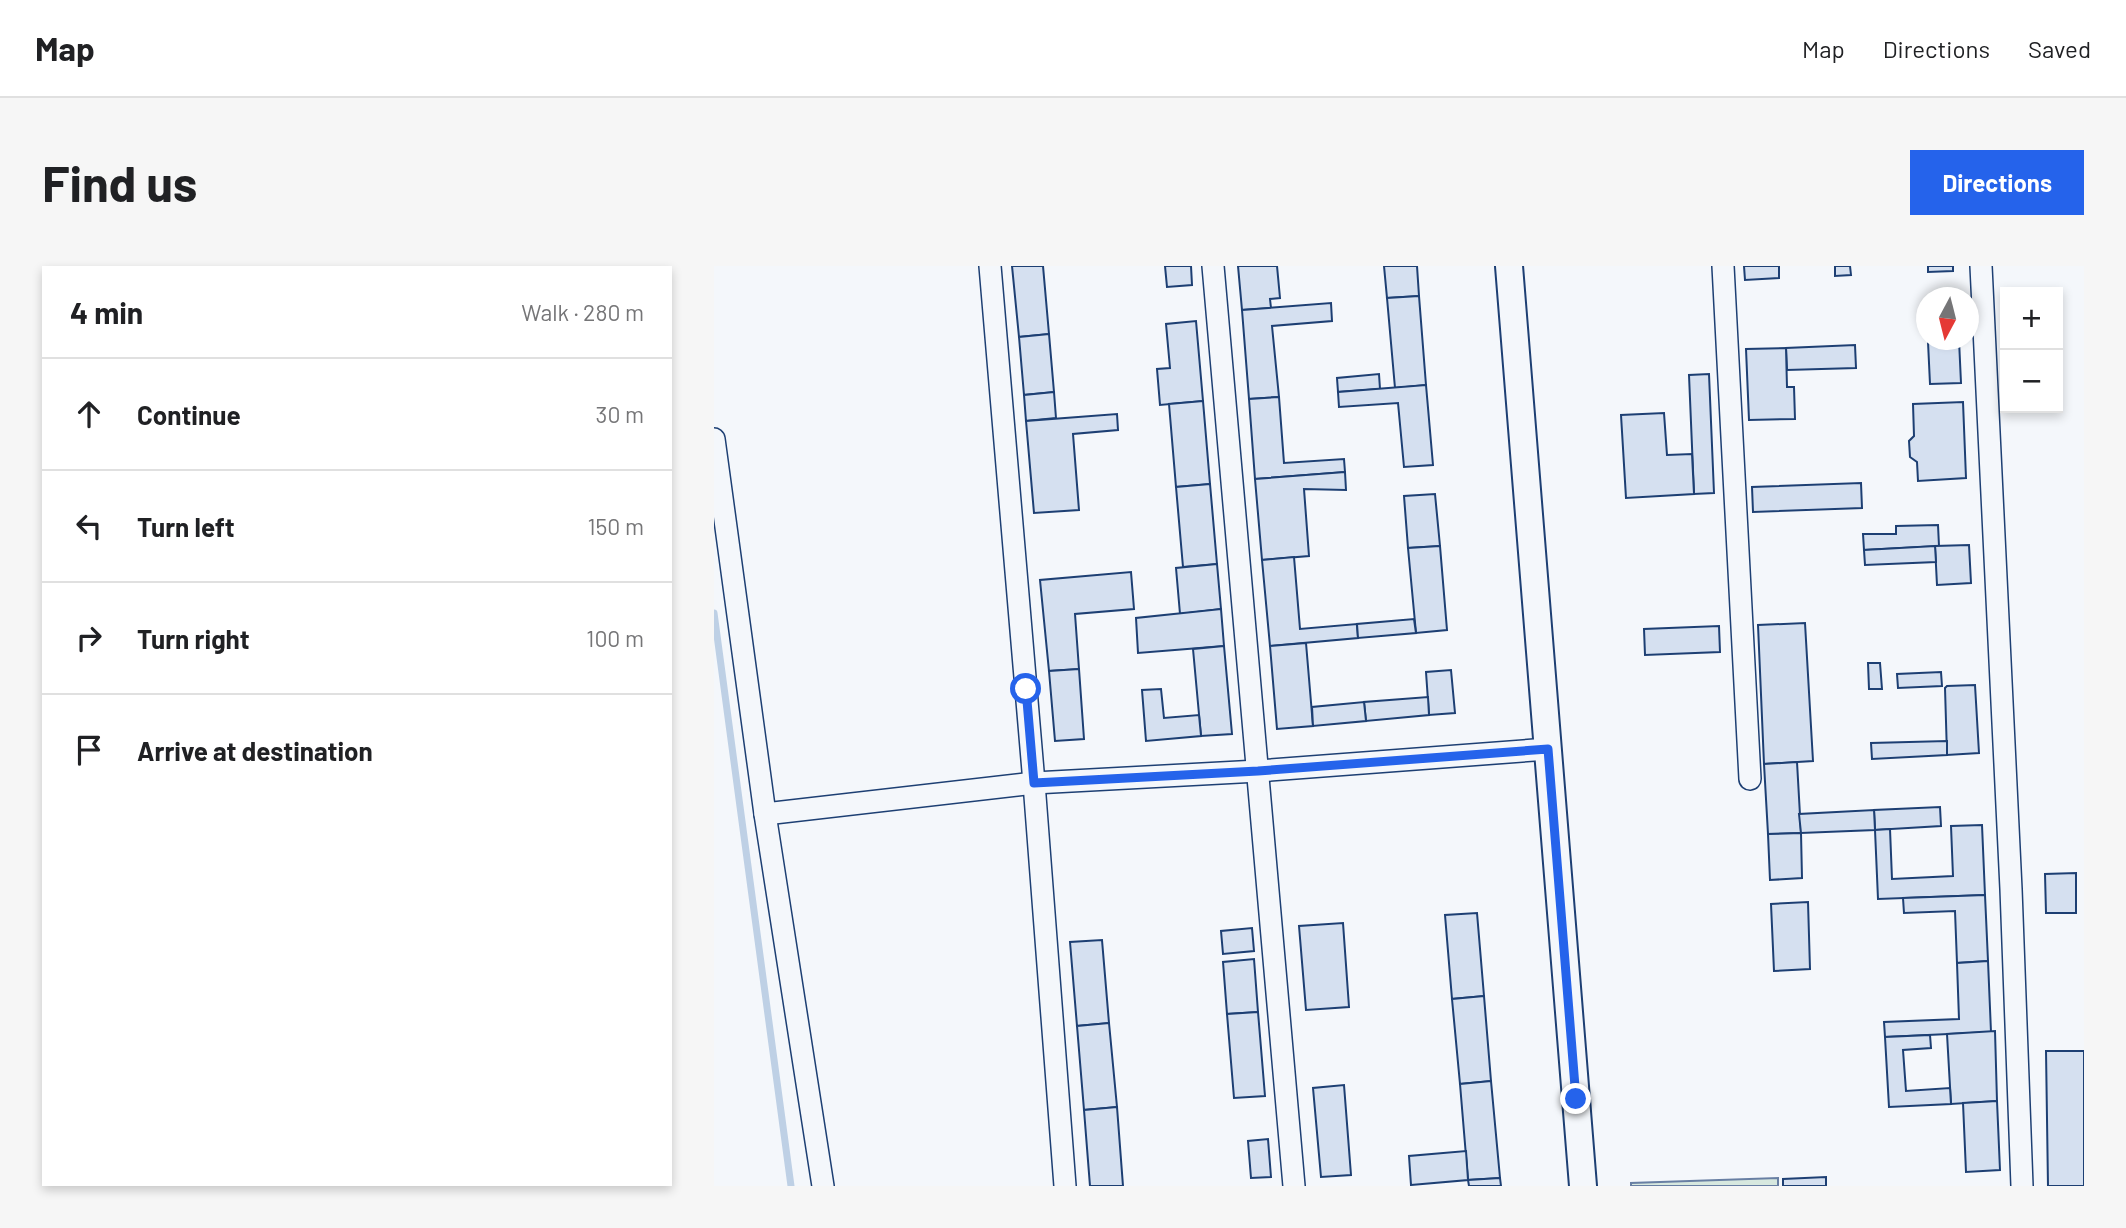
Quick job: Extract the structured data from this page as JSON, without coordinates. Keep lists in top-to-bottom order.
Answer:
{
  "north": "bottom",
  "page": {
    "header": "Map",
    "nav": ["Map", "Directions", "Saved"],
    "buttons": "Directions",
    "title": "Find us",
    "heading": ["4 min", "Walk · 280 m"],
    "map_buttons": ["+", "−"],
    "list": [
      ["Continue", "30 m"],
      ["Turn left", "150 m"],
      ["Turn right", "100 m"],
      "Arrive at destination"
    ]
  }
}
